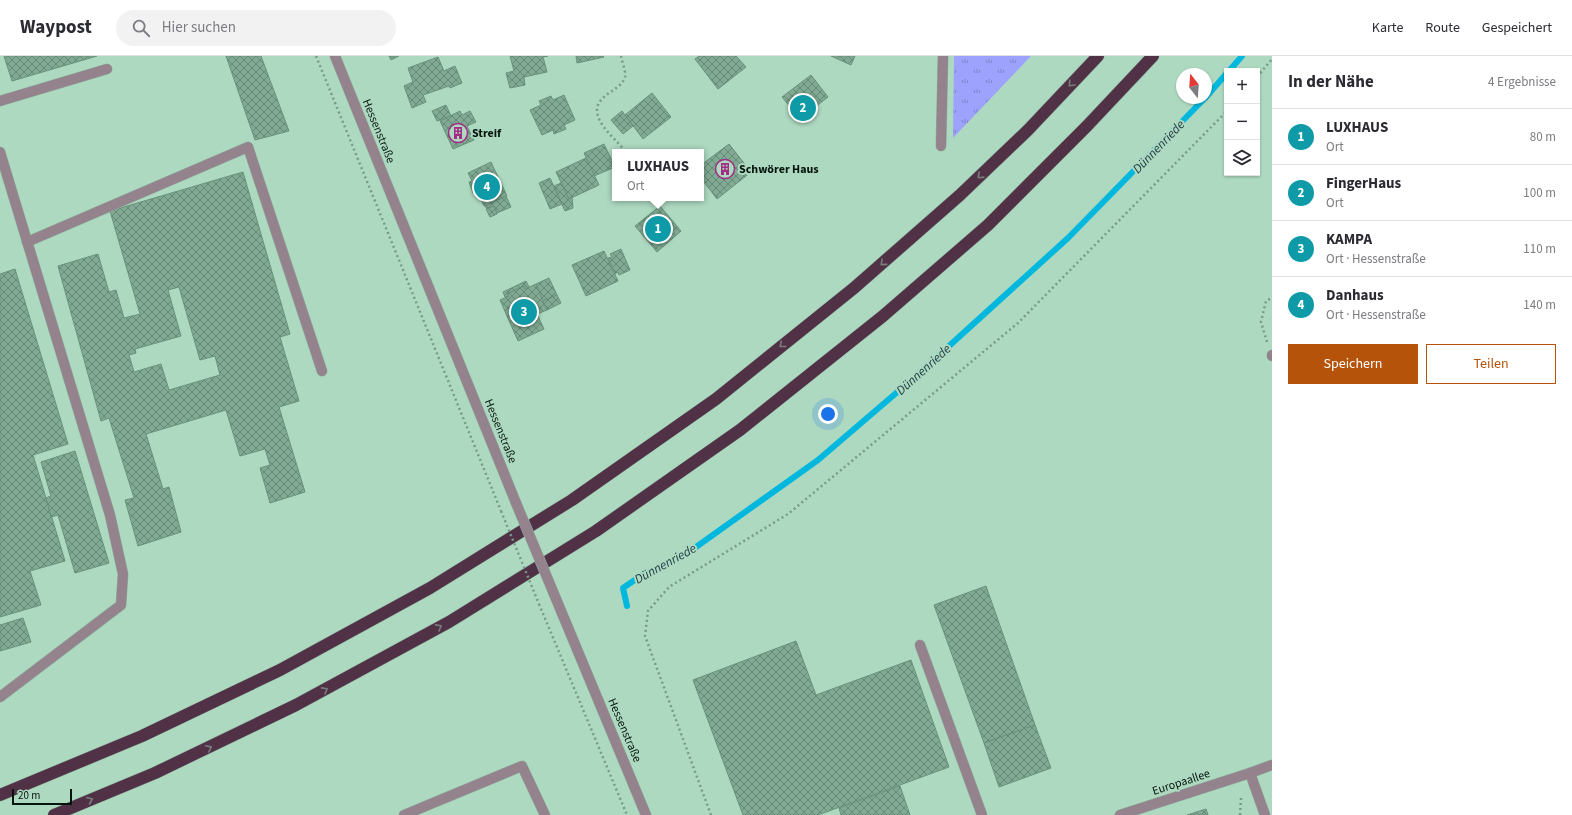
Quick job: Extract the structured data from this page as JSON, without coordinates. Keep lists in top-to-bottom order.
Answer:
{
  "streets": {
    "street": ["Hessenstraße", "Europaallee"]
  },
  "water": ["Dünnenriede"],
  "places": {
    "building": ["Streif", "Schwörer Haus"]
  },
  "scale_bar": "20 m",
  "north": "top",
  "page": {
    "header": "Waypost",
    "search": "Hier suchen",
    "nav": ["Karte", "Route", "Gespeichert"],
    "heading": ["In der Nähe", "4 Ergebnisse"],
    "map_buttons": ["+", "−"],
    "pins": [
      "2",
      "4",
      "1",
      "3"
    ],
    "list": [
      {
        "mark": "1",
        "name": "LUXHAUS",
        "note": "Ort",
        "value": "80 m"
      },
      {
        "mark": "2",
        "name": "FingerHaus",
        "note": "Ort",
        "value": "100 m"
      },
      {
        "mark": "3",
        "name": "KAMPA",
        "note": "Ort · Hessenstraße",
        "value": "110 m"
      },
      {
        "mark": "4",
        "name": "Danhaus",
        "note": "Ort · Hessenstraße",
        "value": "140 m"
      }
    ],
    "popup": ["LUXHAUS", "Ort"],
    "buttons": ["Speichern", "Teilen"],
    "scale": "20 m"
  }
}
